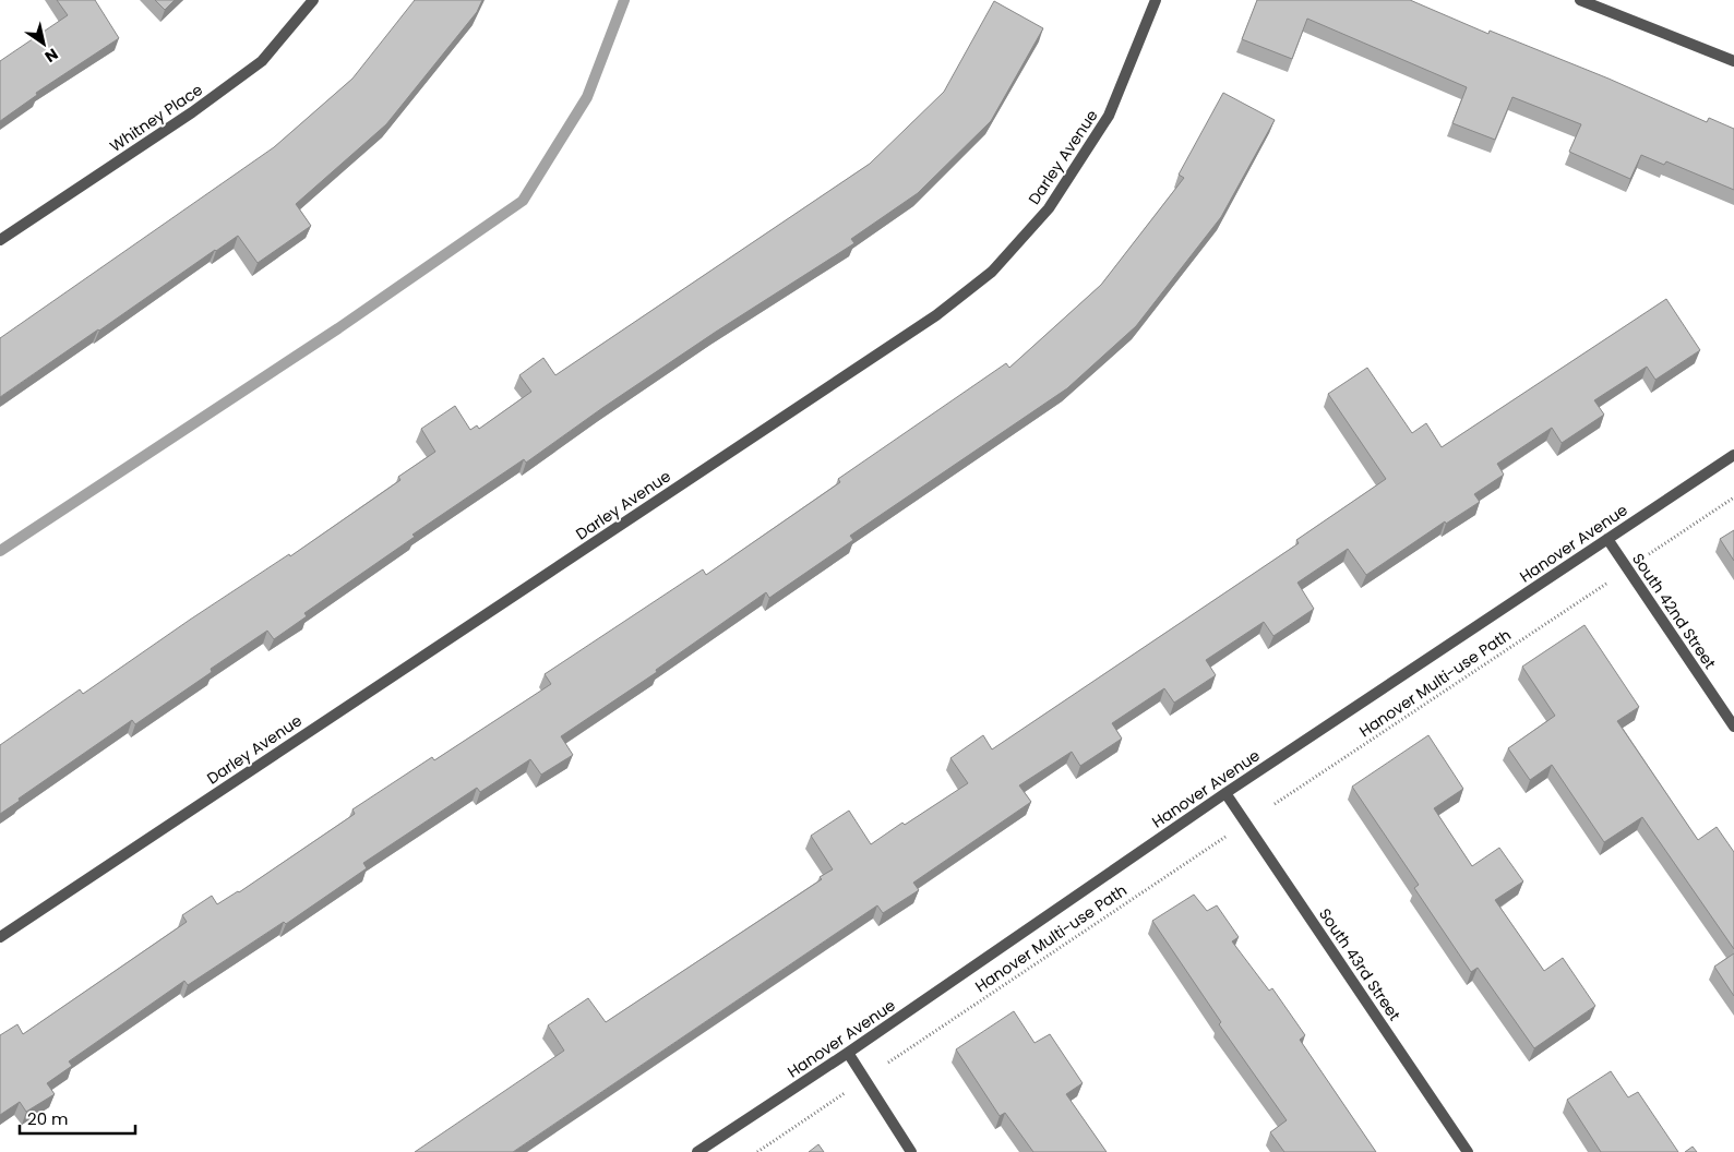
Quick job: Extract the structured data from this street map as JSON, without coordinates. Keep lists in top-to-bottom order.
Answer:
{
  "streets": {
    "street": [
      "Whitney Place",
      "Darley Avenue",
      "Hanover Avenue",
      "South 42nd Street",
      "South 43rd Street"
    ],
    "path": ["Hanover Multi-use Path"]
  },
  "crossings": [
    ["Hanover Avenue", "South 42nd Street"],
    ["Hanover Avenue", "South 43rd Street"]
  ],
  "scale_bar": "20 m",
  "north": "bottom right"
}
